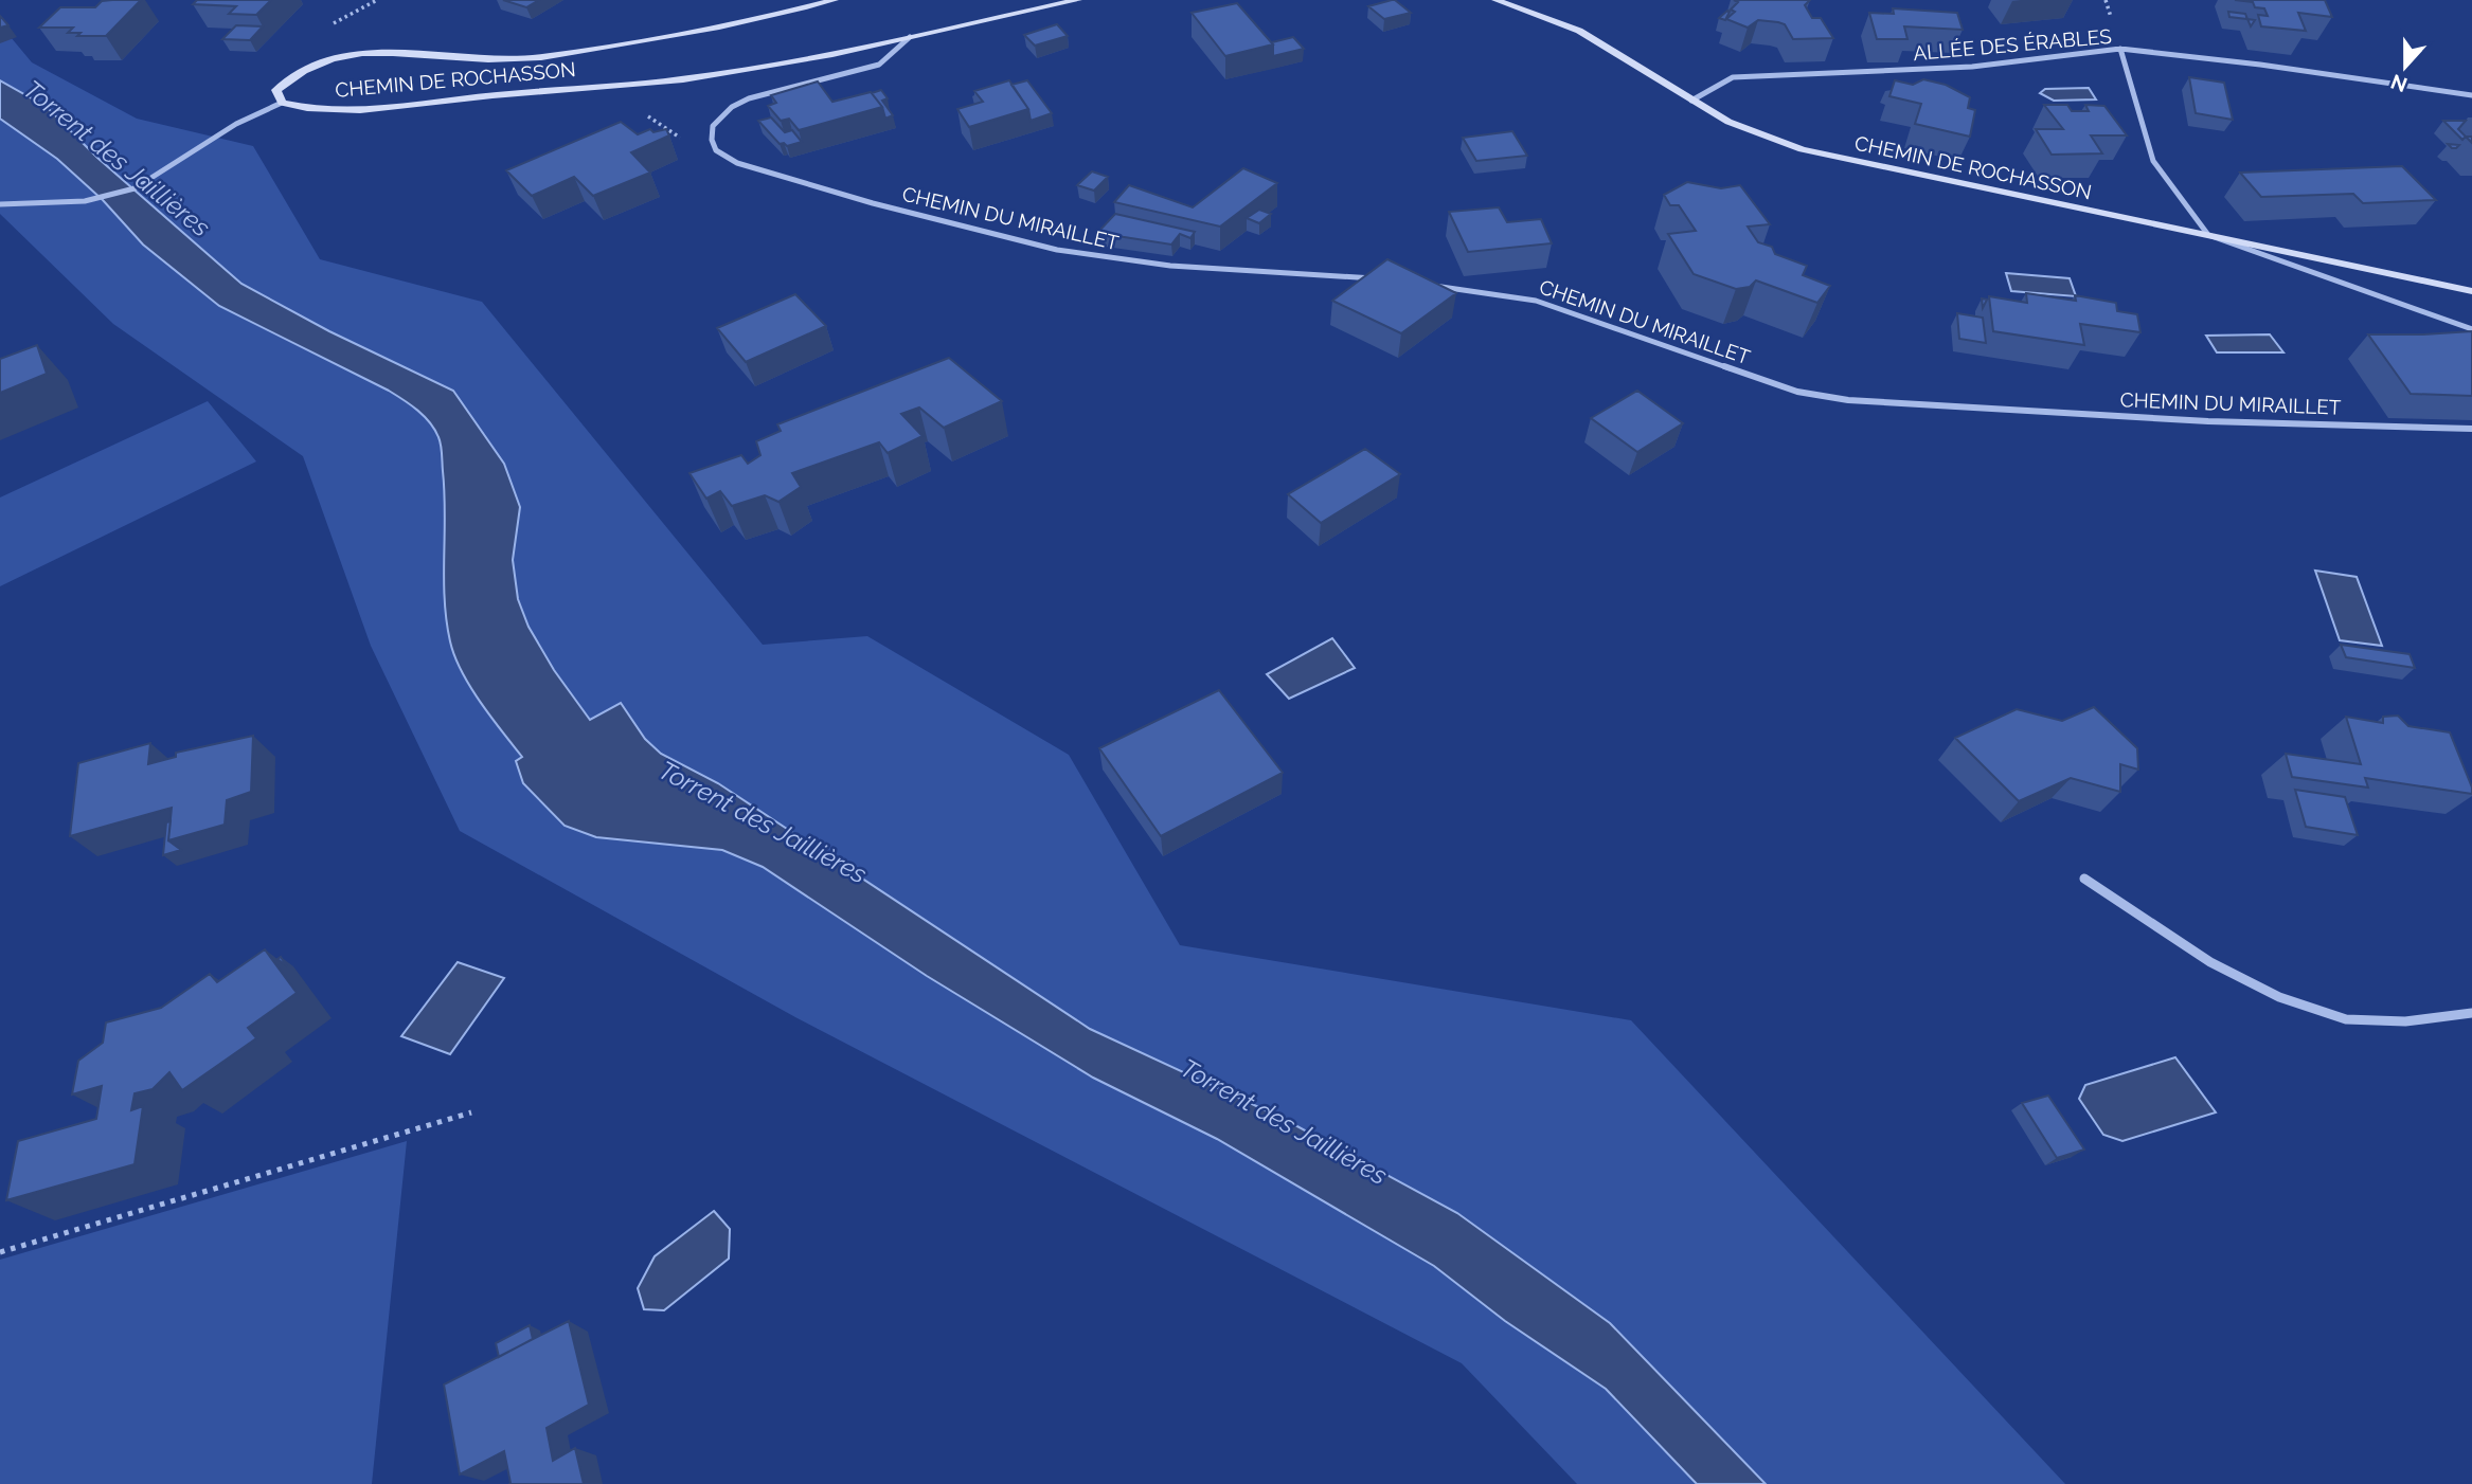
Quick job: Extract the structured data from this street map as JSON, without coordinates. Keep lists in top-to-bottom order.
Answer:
{
  "streets": {
    "street": ["ALLÉE DES ÉRABLES", "CHEMIN DE ROCHASSON", "CHEMIN DU MIRAILLET"]
  },
  "crossings": [
    ["ALLÉE DES ÉRABLES", "CHEMIN DE ROCHASSON"],
    ["CHEMIN DE ROCHASSON", "CHEMIN DU MIRAILLET"]
  ],
  "water": ["Torrent des Jaillières"],
  "north": "bottom"
}
